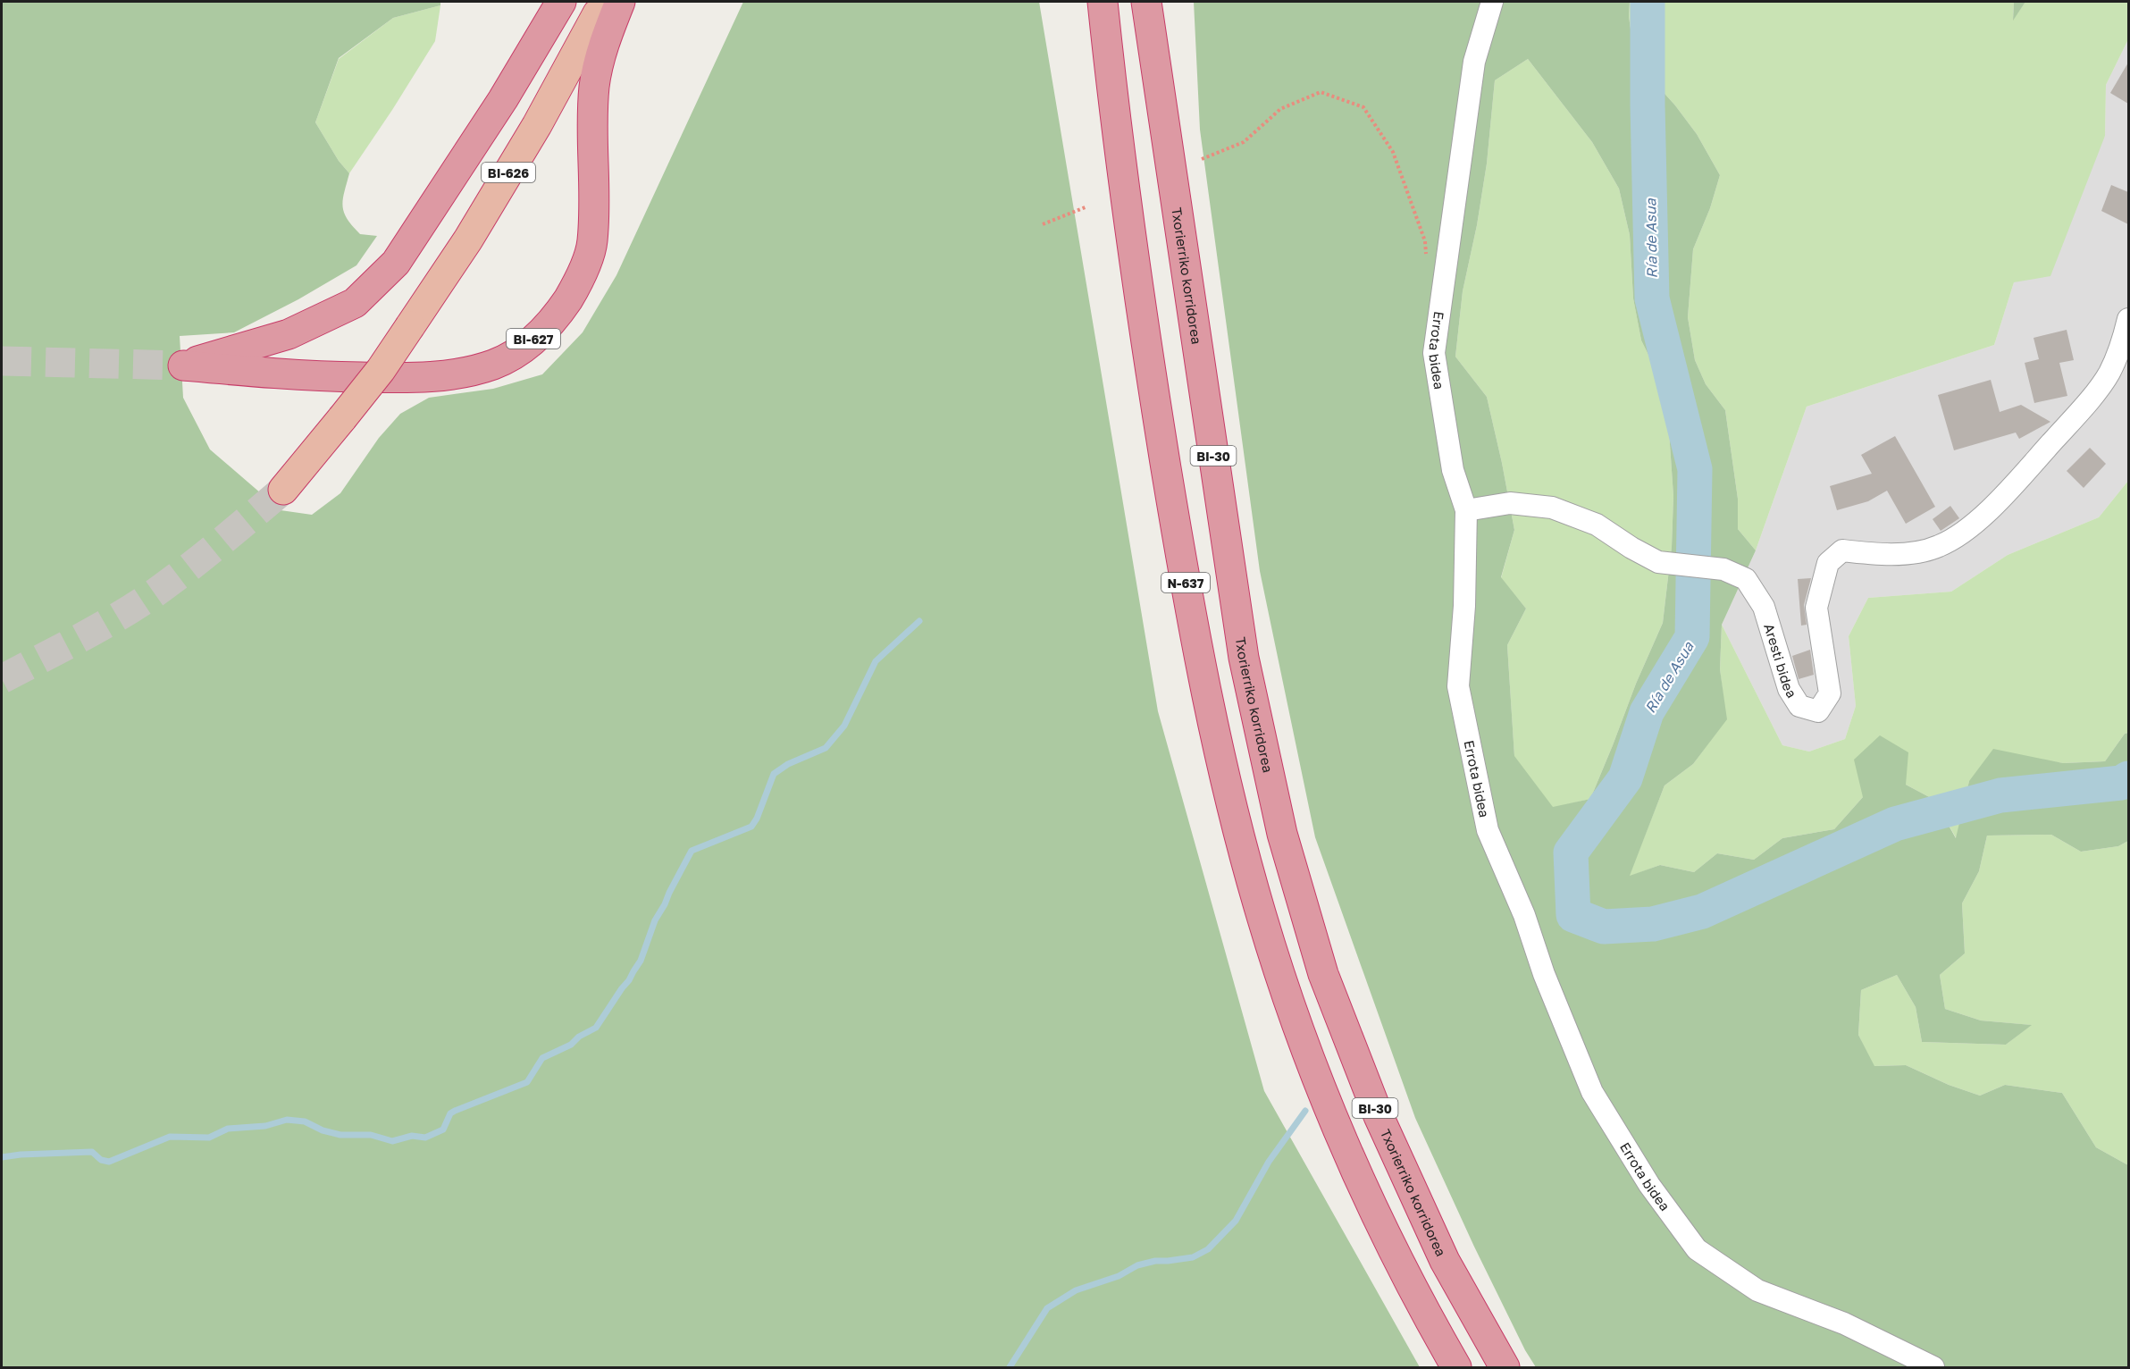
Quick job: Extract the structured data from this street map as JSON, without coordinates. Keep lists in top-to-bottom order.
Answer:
{
  "streets": {
    "highway": [
      "BI-626",
      "Txorierriko korridorea",
      "BI-627",
      "BI-30",
      "N-637"
    ],
    "street": ["Errota bidea", "Aresti bidea"]
  },
  "crossings": [
    ["BI-626", "BI-627"],
    ["Errota bidea", "Aresti bidea"],
    ["BI-30", "N-637"]
  ],
  "water": ["Ría de Asua"]
}
